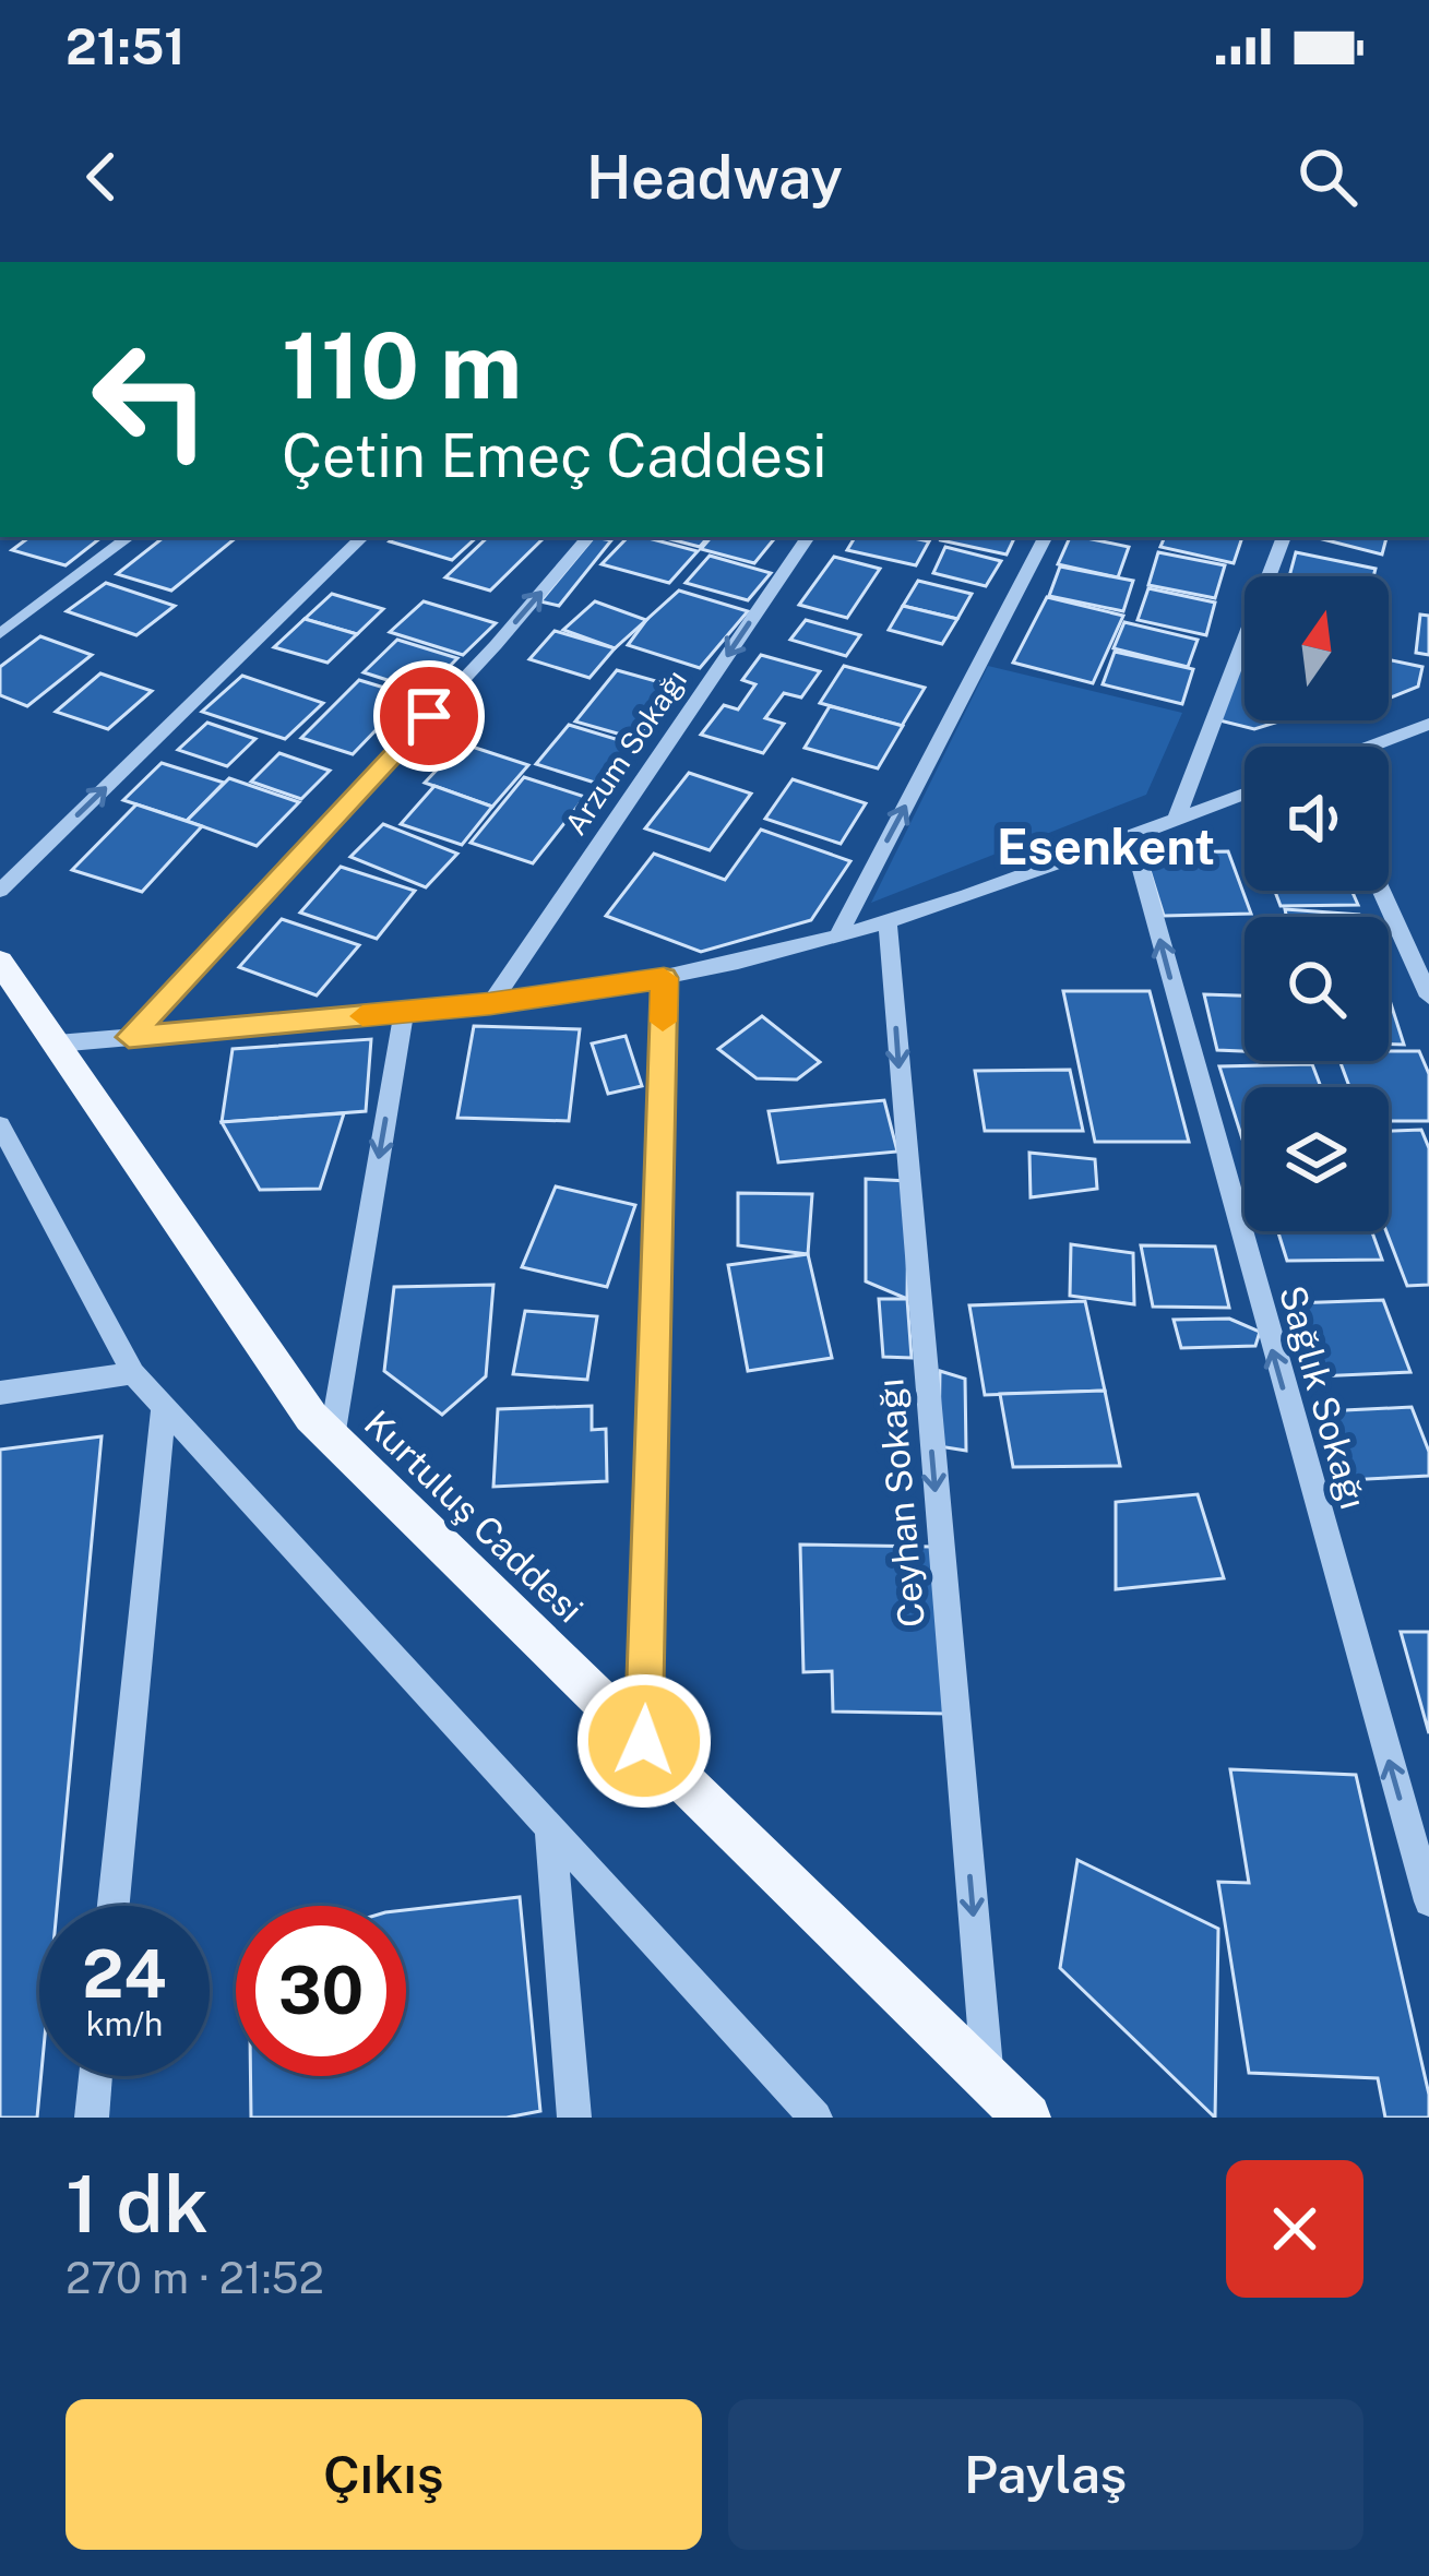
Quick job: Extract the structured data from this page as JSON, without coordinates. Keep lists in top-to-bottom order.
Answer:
{
  "streets": {
    "main road": ["Kurtuluş Caddesi"],
    "street": ["Arzum Sokağı", "Sağlık Sokağı", "Ceyhan Sokağı"]
  },
  "crossings": [
    ["Ceyhan Sokağı", "Kurtuluş Caddesi"]
  ],
  "one_way": ["Sağlık Sokağı", "Ceyhan Sokağı"],
  "districts": ["Esenkent"],
  "north": "top",
  "page": {
    "status": "21:51",
    "header": "Headway",
    "turn": ["110 m", "Çetin Emeç Caddesi"],
    "speed": "24 km/h",
    "limit": "30",
    "heading": ["1 dk", "270 m · 21:52"],
    "buttons": ["Çıkış", "Paylaş"]
  }
}
